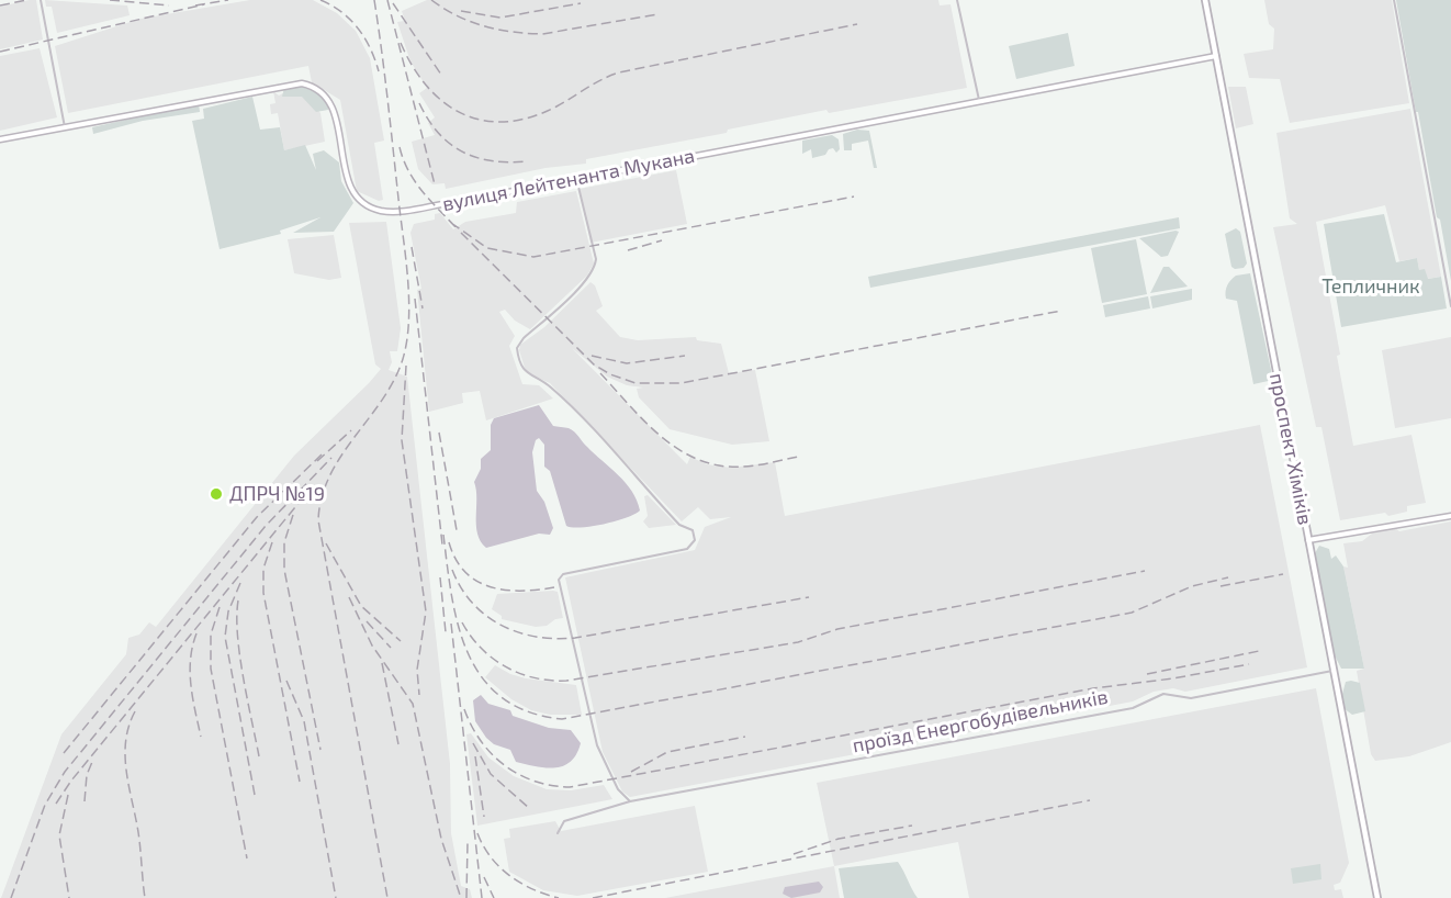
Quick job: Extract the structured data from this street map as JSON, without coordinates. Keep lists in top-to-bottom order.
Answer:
{
  "streets": {
    "main road": ["вулиця Лейтенанта Мукана", "проспект Хіміків"],
    "street": ["проїзд Енергобудівельників"]
  },
  "crossings": [
    ["вулиця Лейтенанта Мукана", "проспект Хіміків"],
    ["проспект Хіміків", "проїзд Енергобудівельників"]
  ],
  "parks": ["Тепличник"],
  "places": ["ДПРЧ №19"]
}
